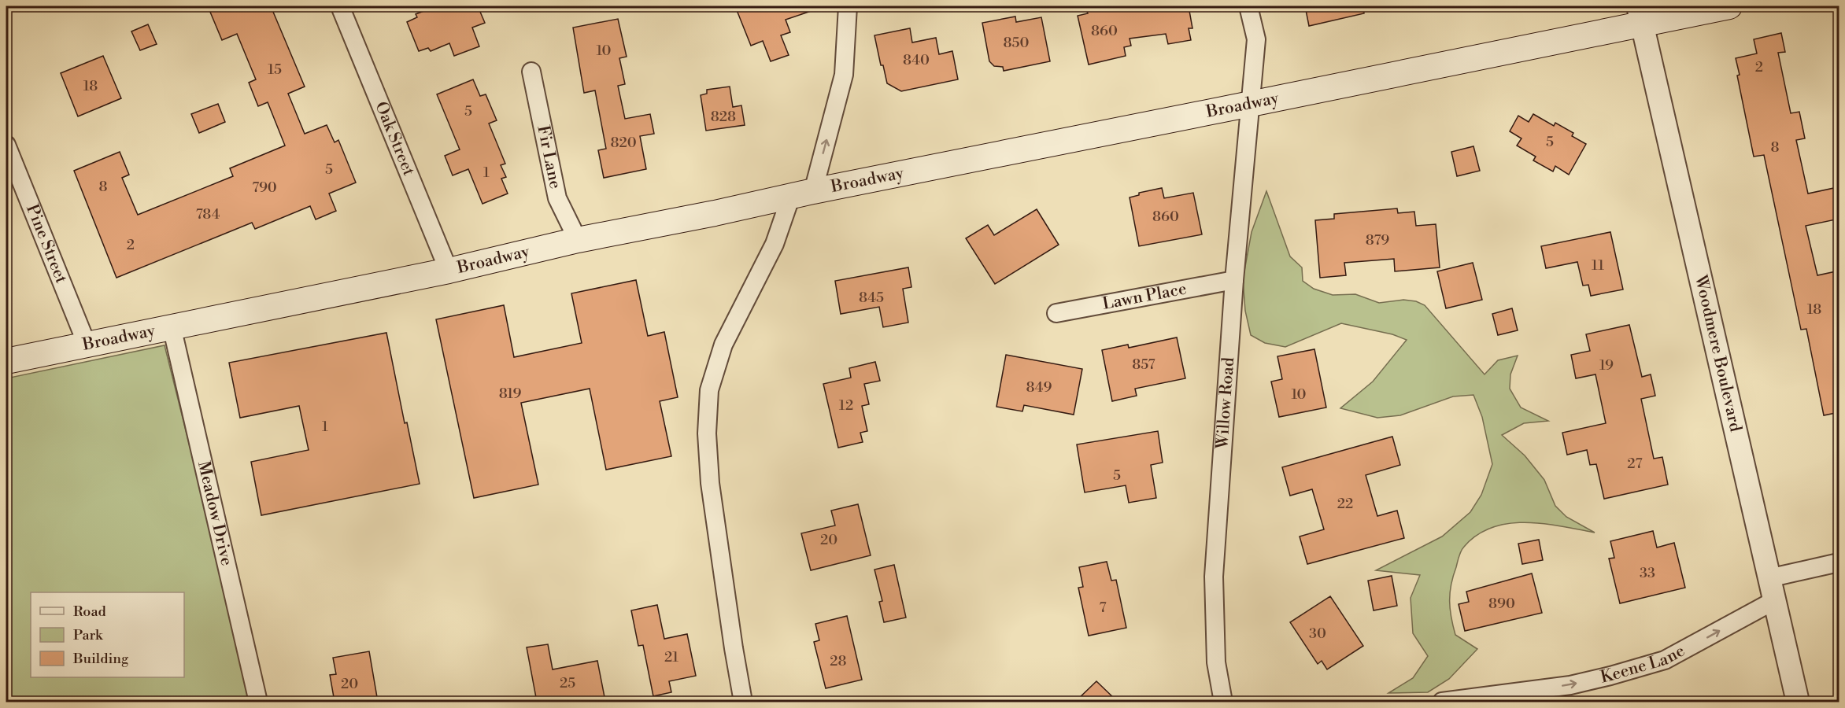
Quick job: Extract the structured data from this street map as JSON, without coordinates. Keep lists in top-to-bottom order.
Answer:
{
  "streets": {
    "main road": ["Broadway"],
    "street": [
      "Oak Street",
      "Fir Lane",
      "Pine Street",
      "Lawn Place",
      "Woodmere Boulevard",
      "Willow Road",
      "Meadow Drive",
      "Keene Lane"
    ]
  },
  "crossings": [
    ["Broadway", "Oak Street"],
    ["Broadway", "Fir Lane"],
    ["Broadway", "Pine Street"],
    ["Broadway", "Woodmere Boulevard"],
    ["Broadway", "Willow Road"],
    ["Broadway", "Meadow Drive"],
    ["Lawn Place", "Willow Road"],
    ["Woodmere Boulevard", "Keene Lane"]
  ],
  "one_way": ["Keene Lane"],
  "house_numbers": [
    "860",
    "850",
    "10",
    "840",
    "2",
    "15",
    "18",
    "5",
    "828",
    "5",
    "820",
    "8",
    "5",
    "1",
    "8",
    "790",
    "784",
    "860",
    "879",
    "2",
    "11",
    "845",
    "18",
    "857",
    "19",
    "849",
    "819",
    "10",
    "12",
    "1",
    "27",
    "5",
    "22",
    "20",
    "33",
    "890",
    "7",
    "30",
    "21",
    "28",
    "25",
    "20"
  ],
  "legend": ["Road", "Park", "Building"]
}
